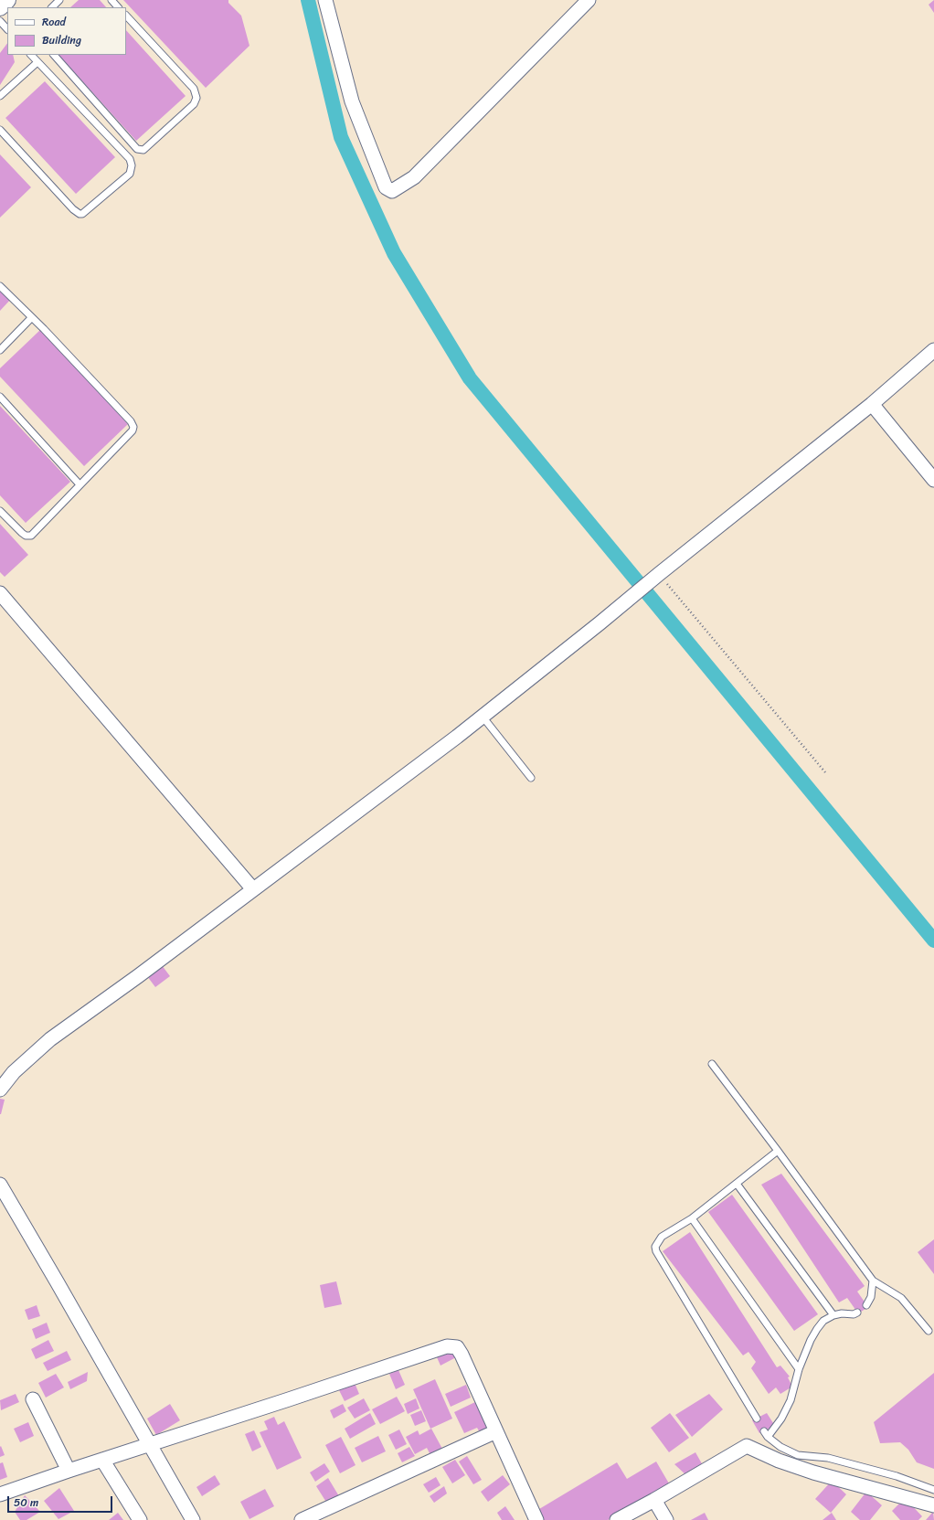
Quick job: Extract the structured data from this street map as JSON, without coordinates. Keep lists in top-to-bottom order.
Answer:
{
  "legend": ["Road", "Building"],
  "scale_bar": "50 m"
}
